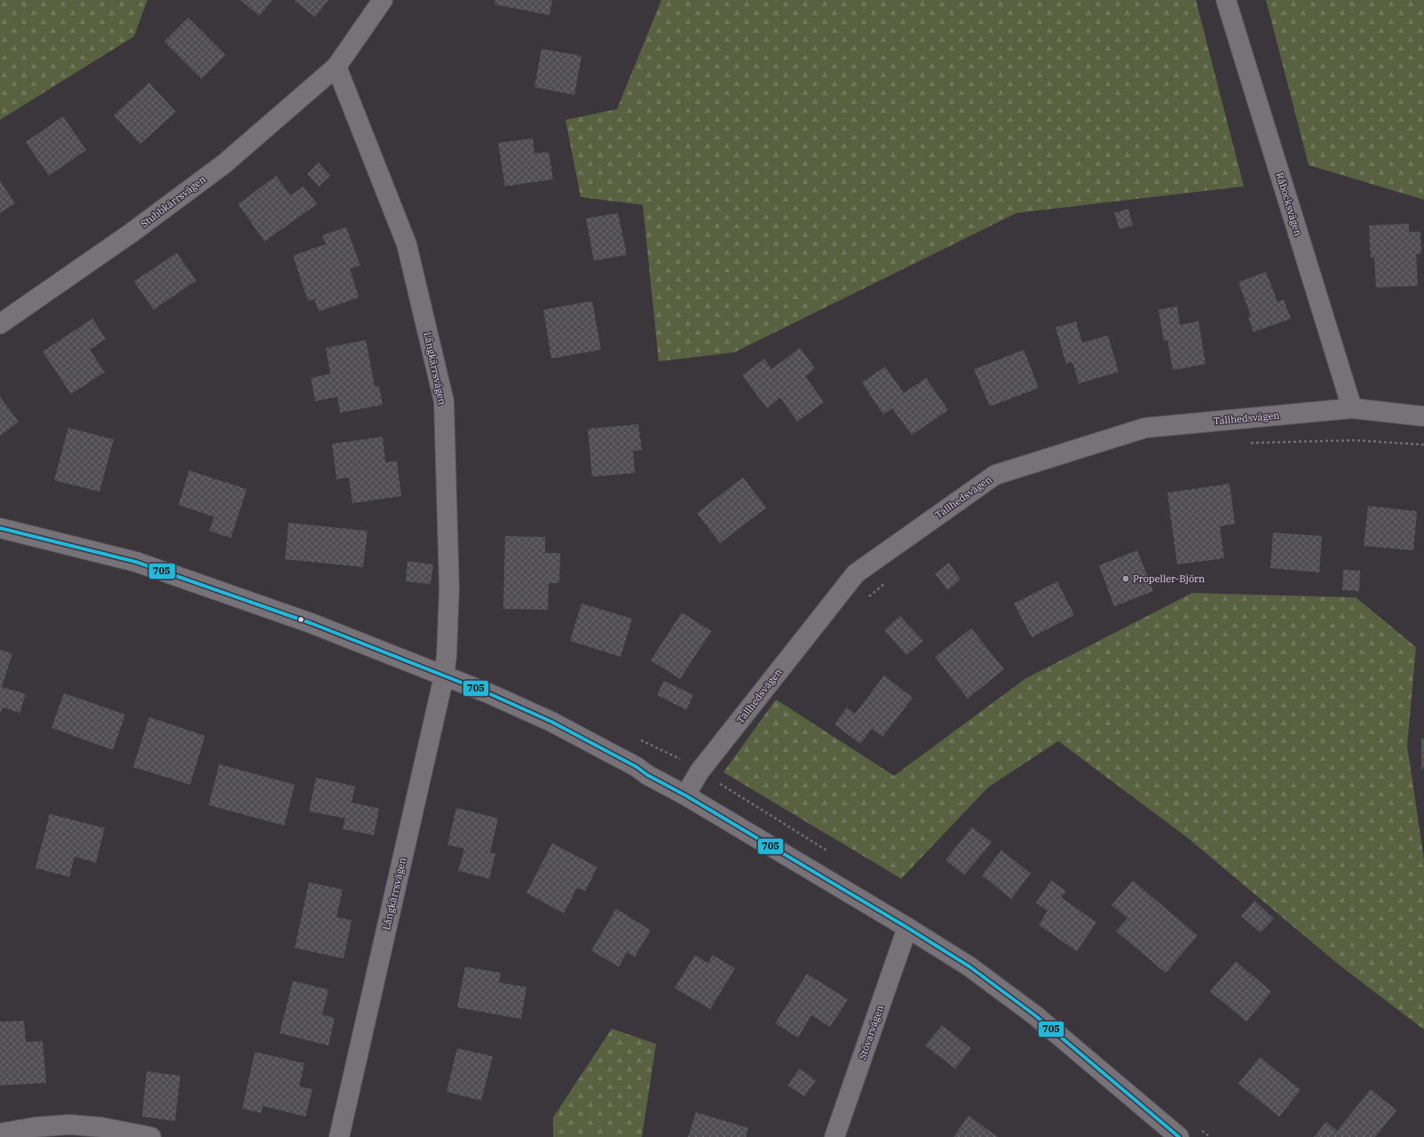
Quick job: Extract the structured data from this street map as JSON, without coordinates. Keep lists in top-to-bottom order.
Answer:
{
  "streets": {
    "street": [
      "Stubbkärrsvägen",
      "Råbocksvägen",
      "Långkärrsvägen",
      "Tallhedsvägen",
      "Stövarvägen"
    ]
  },
  "crossings": [
    ["Stubbkärrsvägen", "Långkärrsvägen"],
    ["Råbocksvägen", "Tallhedsvägen"]
  ],
  "places": ["Propeller-Björn"],
  "lines": ["transit line 705"]
}
